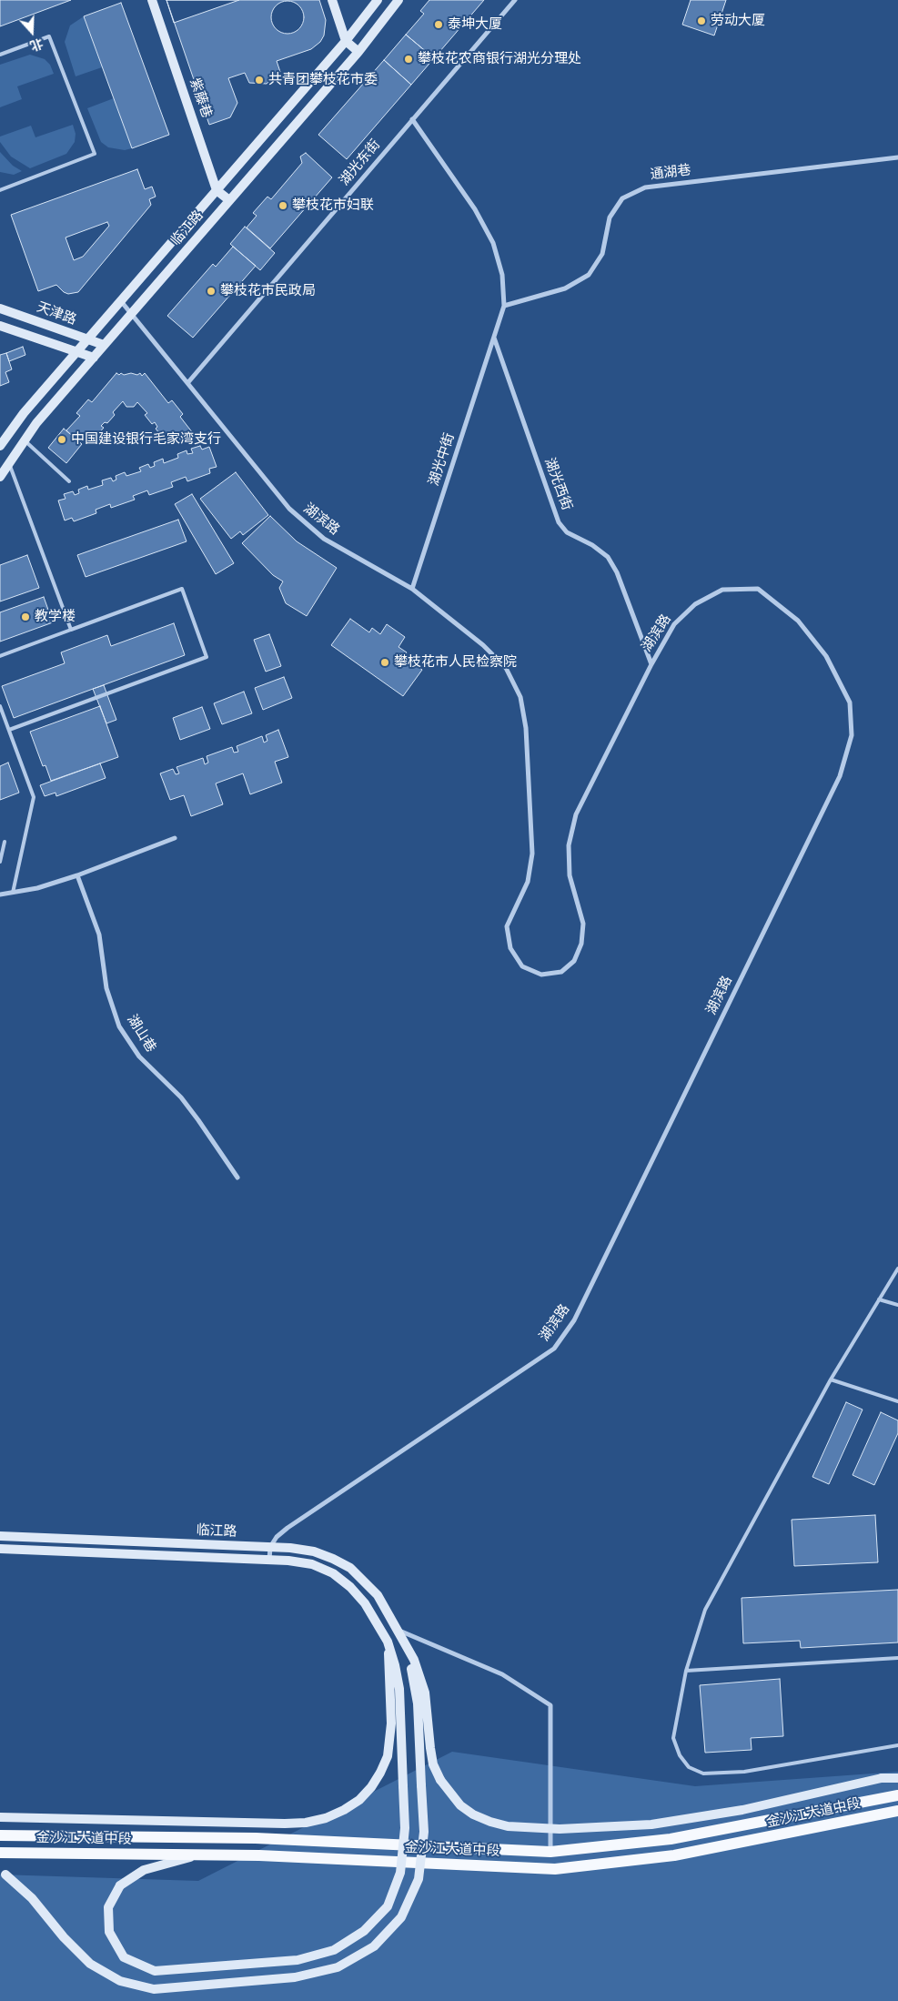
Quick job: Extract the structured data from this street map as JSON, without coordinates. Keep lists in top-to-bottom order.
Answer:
{
  "streets": {
    "main road": [
      "紫藤巷",
      "临江路",
      "天津路",
      "金沙江大道中段"
    ],
    "street": [
      "湖光东街",
      "通湖巷",
      "湖光中街",
      "湖光西街",
      "湖滨路",
      "湖山巷"
    ]
  },
  "crossings": [
    ["紫藤巷", "临江路"],
    ["湖光东街", "湖滨路"],
    ["通湖巷", "湖光中街"],
    ["临江路", "天津路"],
    ["临江路", "湖滨路"],
    ["湖光中街", "湖光西街"],
    ["湖光中街", "湖滨路"],
    ["湖光西街", "湖滨路"]
  ],
  "places": [
    "劳动大厦",
    "泰坤大厦",
    "攀枝花农商银行湖光分理处",
    "共青团攀枝花市委",
    "攀枝花市妇联",
    "攀枝花市民政局",
    "中国建设银行毛家湾支行",
    "教学楼",
    "攀枝花市人民检察院"
  ],
  "north": "bottom"
}
